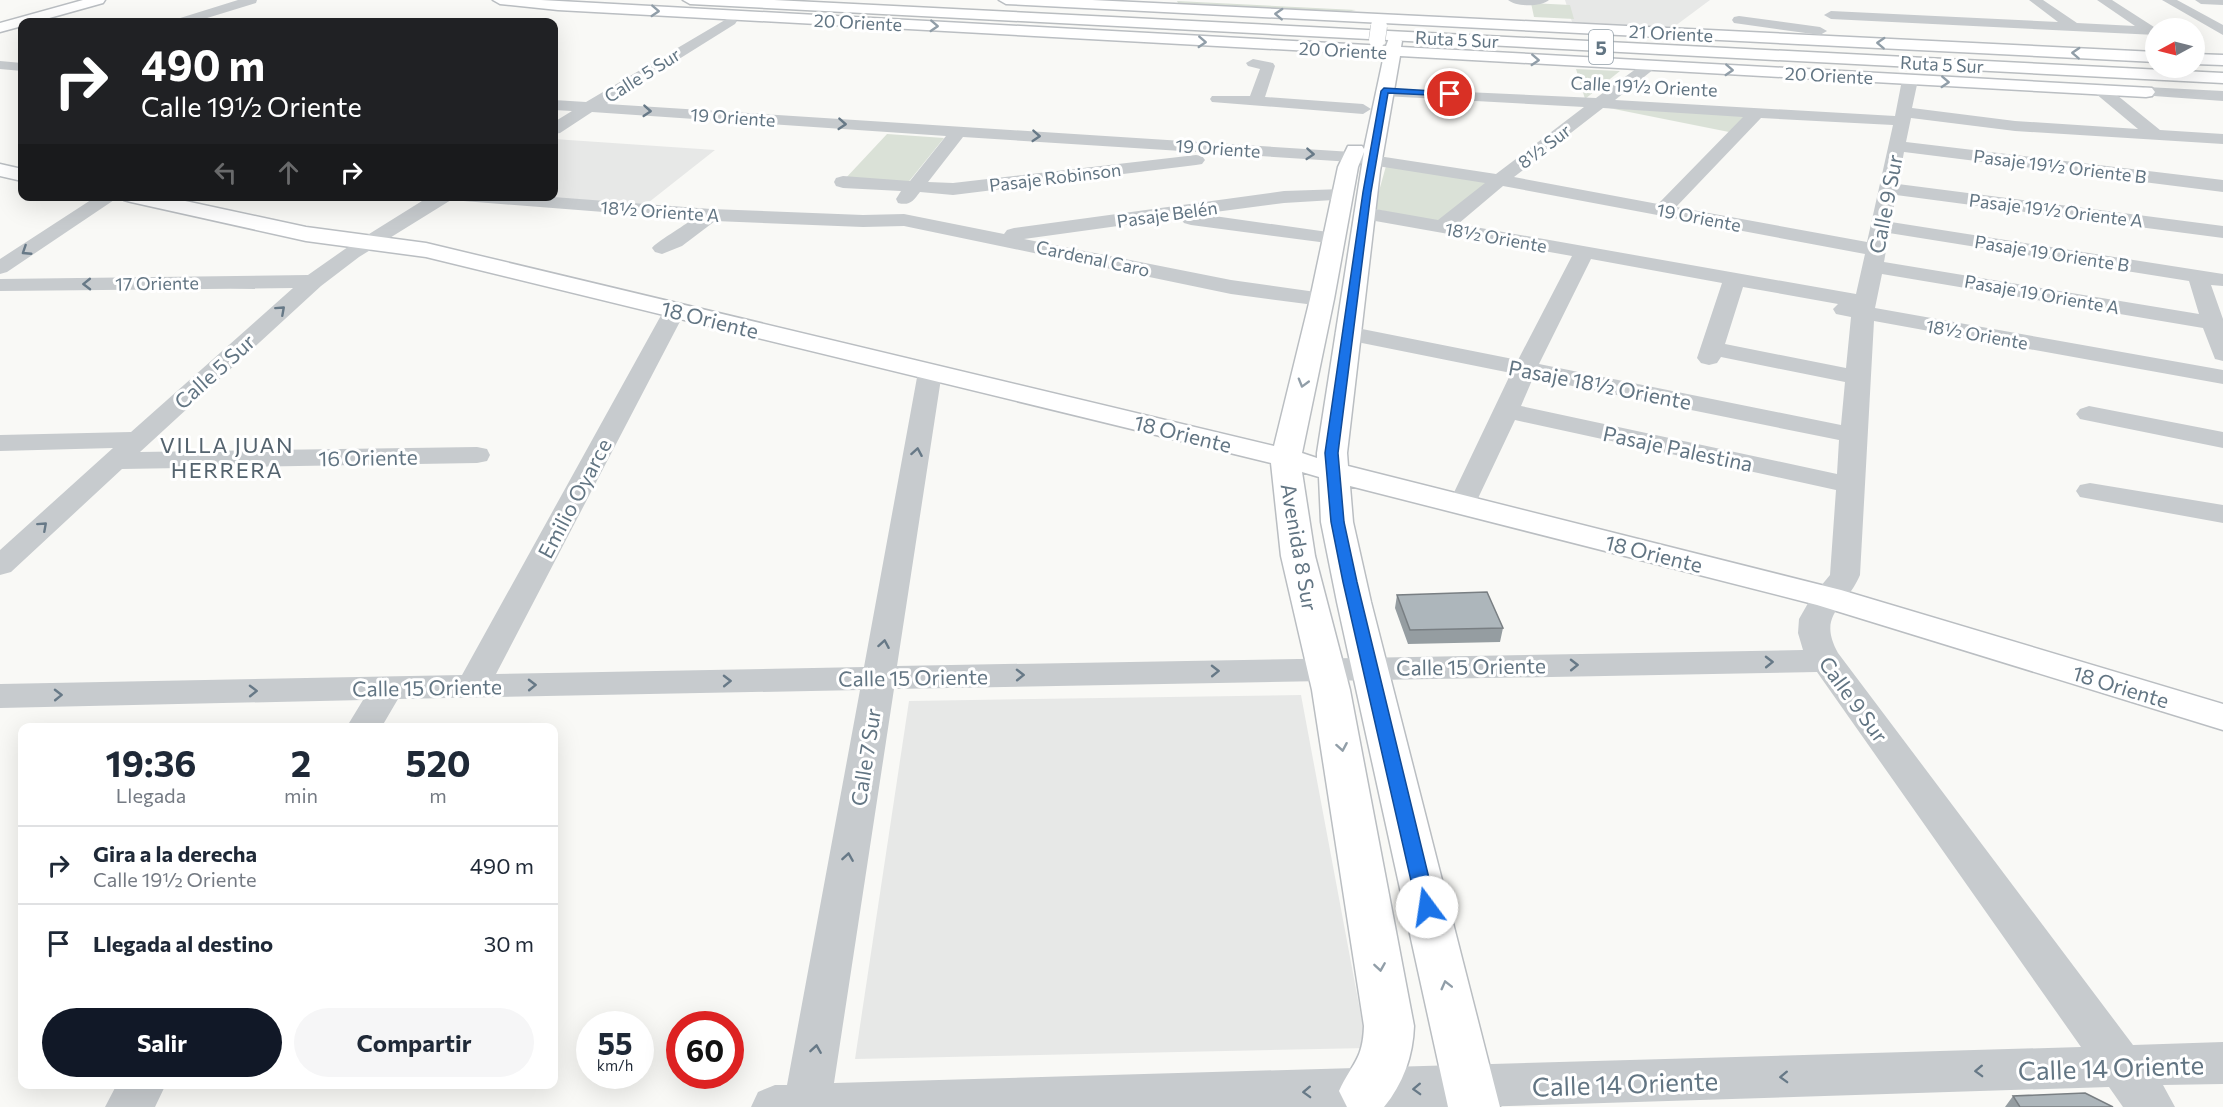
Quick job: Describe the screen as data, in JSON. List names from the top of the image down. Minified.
{"streets":{"main road":["20 Oriente","21 Oriente","Ruta 5 Sur","5","18 Oriente","Avenida 8 Sur"],"street":["Calle 5 Sur","Calle 19½ Oriente","19 Oriente","8½ Sur","Pasaje 19½ Oriente B","Pasaje Robinson","Calle 9 Sur","Pasaje 19½ Oriente A","18½ Oriente A","Pasaje Belén","18½ Oriente","Pasaje 19 Oriente B","Cardenal Caro","17 Oriente","Pasaje 19 Oriente A","Pasaje 18½ Oriente","Pasaje Palestina","16 Oriente","Emilio Oyarce","Calle 15 Oriente","Calle 7 Sur","Calle 14 Oriente"]},"crossings":[["20 Oriente","21 Oriente"],["20 Oriente","Calle 19½ Oriente"],["20 Oriente","8½ Sur"],["20 Oriente","Calle 9 Sur"],["20 Oriente","Avenida 8 Sur"],["21 Oriente","Ruta 5 Sur"],["21 Oriente","Calle 19½ Oriente"],["21 Oriente","Avenida 8 Sur"],["Calle 5 Sur","19 Oriente"],["Calle 5 Sur","17 Oriente"],["Calle 5 Sur","18 Oriente"],["Calle 5 Sur","16 Oriente"],["Calle 19½ Oriente","8½ Sur"],["Calle 19½ Oriente","Calle 9 Sur"],["Calle 19½ Oriente","Avenida 8 Sur"],["19 Oriente","8½ Sur"],["19 Oriente","Pasaje Robinson"],["19 Oriente","Calle 9 Sur"],["19 Oriente","Pasaje 19 Oriente A"],["19 Oriente","Avenida 8 Sur"],["8½ Sur","18½ Oriente"],["Pasaje 19½ Oriente B","Calle 9 Sur"],["Calle 9 Sur","Pasaje 19½ Oriente A"],["Calle 9 Sur","18½ Oriente"],["Calle 9 Sur","Pasaje 19 Oriente B"],["Calle 9 Sur","Pasaje 19 Oriente A"],["Calle 9 Sur","18 Oriente"],["Calle 9 Sur","Pasaje 18½ Oriente"],["Calle 9 Sur","Pasaje Palestina"],["Calle 9 Sur","Calle 15 Oriente"],["Calle 9 Sur","Calle 14 Oriente"],["18½ Oriente A","Cardenal Caro"],["Pasaje Belén","Cardenal Caro"],["Pasaje Belén","Avenida 8 Sur"],["18½ Oriente","Avenida 8 Sur"],["Cardenal Caro","Avenida 8 Sur"],["18 Oriente","Emilio Oyarce"],["18 Oriente","Avenida 8 Sur"],["18 Oriente","Calle 7 Sur"],["Pasaje 18½ Oriente","Avenida 8 Sur"],["Emilio Oyarce","Calle 15 Oriente"],["Avenida 8 Sur","Calle 15 Oriente"],["Avenida 8 Sur","Calle 14 Oriente"],["Calle 15 Oriente","Calle 7 Sur"],["Calle 7 Sur","Calle 14 Oriente"]],"one_way":["20 Oriente","21 Oriente","Calle 15 Oriente","Calle 7 Sur","Calle 14 Oriente"],"districts":["VILLA JUAN HERRERA"],"north":"left","page":{"turn":["490 m","Calle 19½ Oriente"],"eta":["19:36","Llegada","2","min","520","m"],"list":[{"name":"Gira a la derecha","note":"Calle 19½ Oriente","value":"490 m"},{"name":"Llegada al destino","value":"30 m"}],"buttons":["Salir","Compartir"],"speed":"55 km/h","limit":"60"}}
